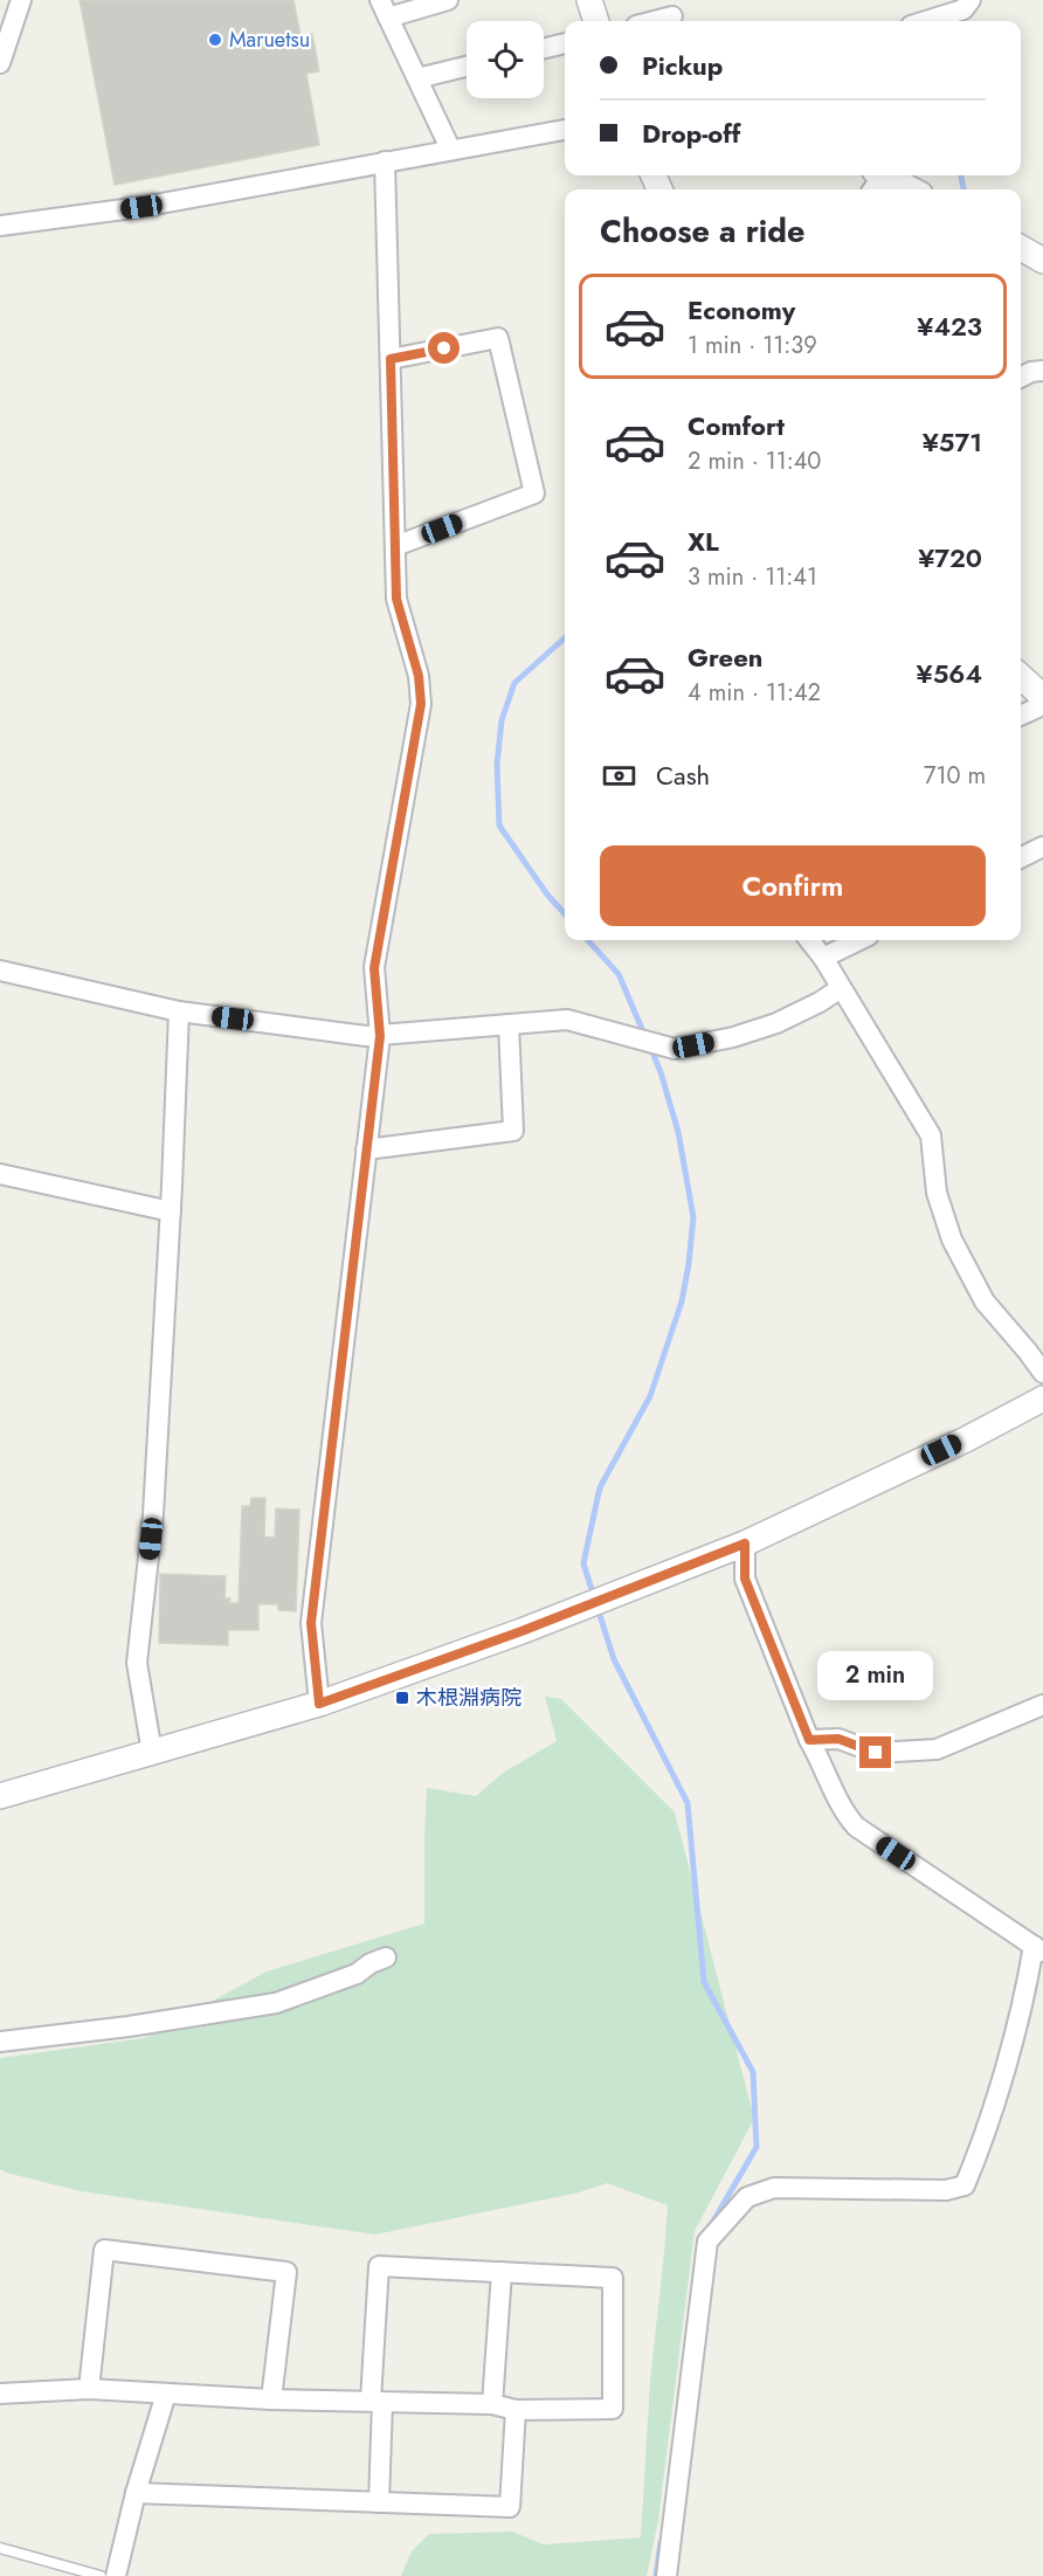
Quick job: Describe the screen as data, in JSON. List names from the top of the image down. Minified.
{"places":{"other":["Maruetsu"],"transit":["木根淵病院"]},"page":{"banner":["Pickup","Drop-off"],"heading":"Choose a ride","list":[{"name":"Economy","note":"1 min · 11:39","value":"¥423"},{"name":"Comfort","note":"2 min · 11:40","value":"¥571"},{"name":"XL","note":"3 min · 11:41","value":"¥720"},{"name":"Green","note":"4 min · 11:42","value":"¥564"}],"pay":["Cash","710 m"],"buttons":"Confirm","bubble":"2 min"}}
